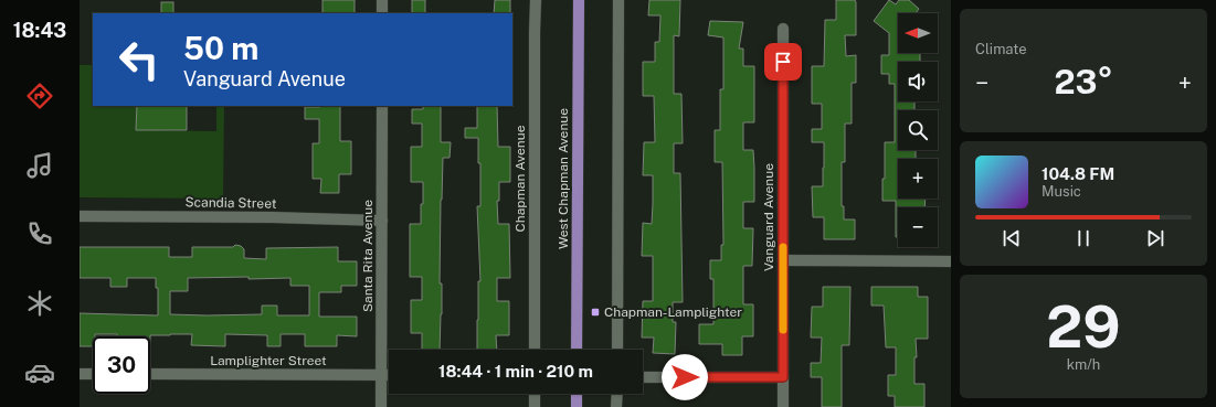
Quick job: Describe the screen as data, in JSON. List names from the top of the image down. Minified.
{"streets":{"main road":["West Chapman Avenue"],"street":["Chapman Avenue","Scandia Street","Vanguard Avenue","Santa Rita Avenue","Lamplighter Street"]},"crossings":[["Scandia Street","Santa Rita Avenue"],["Santa Rita Avenue","Lamplighter Street"]],"places":{"transit":["Chapman-Lamplighter"]},"north":"left","page":{"tabs":"18:43","tile":["Climate",["29","km/h"]],"map_buttons":["+","−"],"turn":["50 m","Vanguard Avenue"],"heat":["−","23°","+"],"song":["104.8 FM","Music"],"limit":"30","trip":"18:44 · 1 min · 210 m"}}
